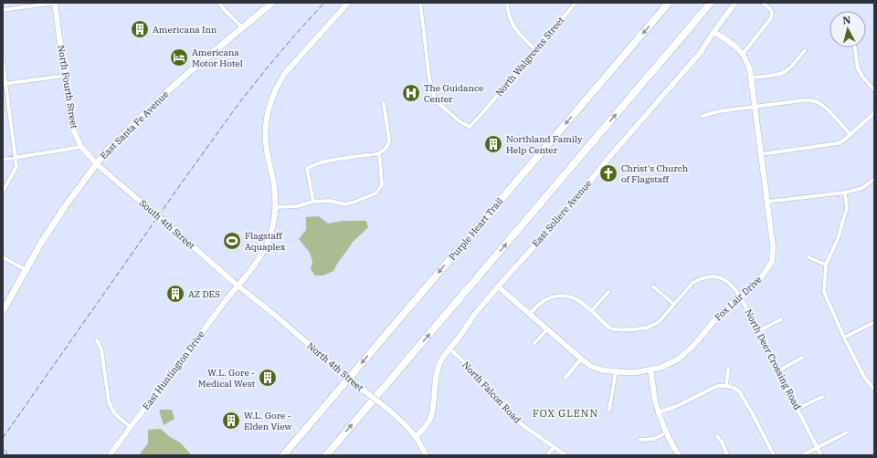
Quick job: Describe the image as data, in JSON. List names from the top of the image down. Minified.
{"streets":{"highway":["Purple Heart Trail"],"main road":["East Santa Fe Avenue"],"street":["North Walgreens Street","North Fourth Street","East Soliere Avenue","South 4th Street","Fox Lair Drive","North Deer Crossing Road","North 4th Street","East Huntington Drive","North Falcon Road"]},"crossings":[["North Fourth Street","East Santa Fe Avenue"],["North Fourth Street","South 4th Street"],["East Santa Fe Avenue","South 4th Street"],["East Soliere Avenue","Fox Lair Drive"],["East Soliere Avenue","North 4th Street"],["East Soliere Avenue","North Falcon Road"],["South 4th Street","North 4th Street"],["South 4th Street","East Huntington Drive"],["Fox Lair Drive","North Deer Crossing Road"],["North 4th Street","East Huntington Drive"]],"districts":["FOX GLENN"],"places":{"building":["Americana Inn","Northland Family Help Center","AZ DES","W.L. Gore - Medical West","W.L. Gore - Elden View"],"hotel":["Americana Motor Hotel"],"hospital":["The Guidance Center"],"church":["Christ's Church of Flagstaff"],"sports":["Flagstaff Aquaplex"]},"north":"top"}
